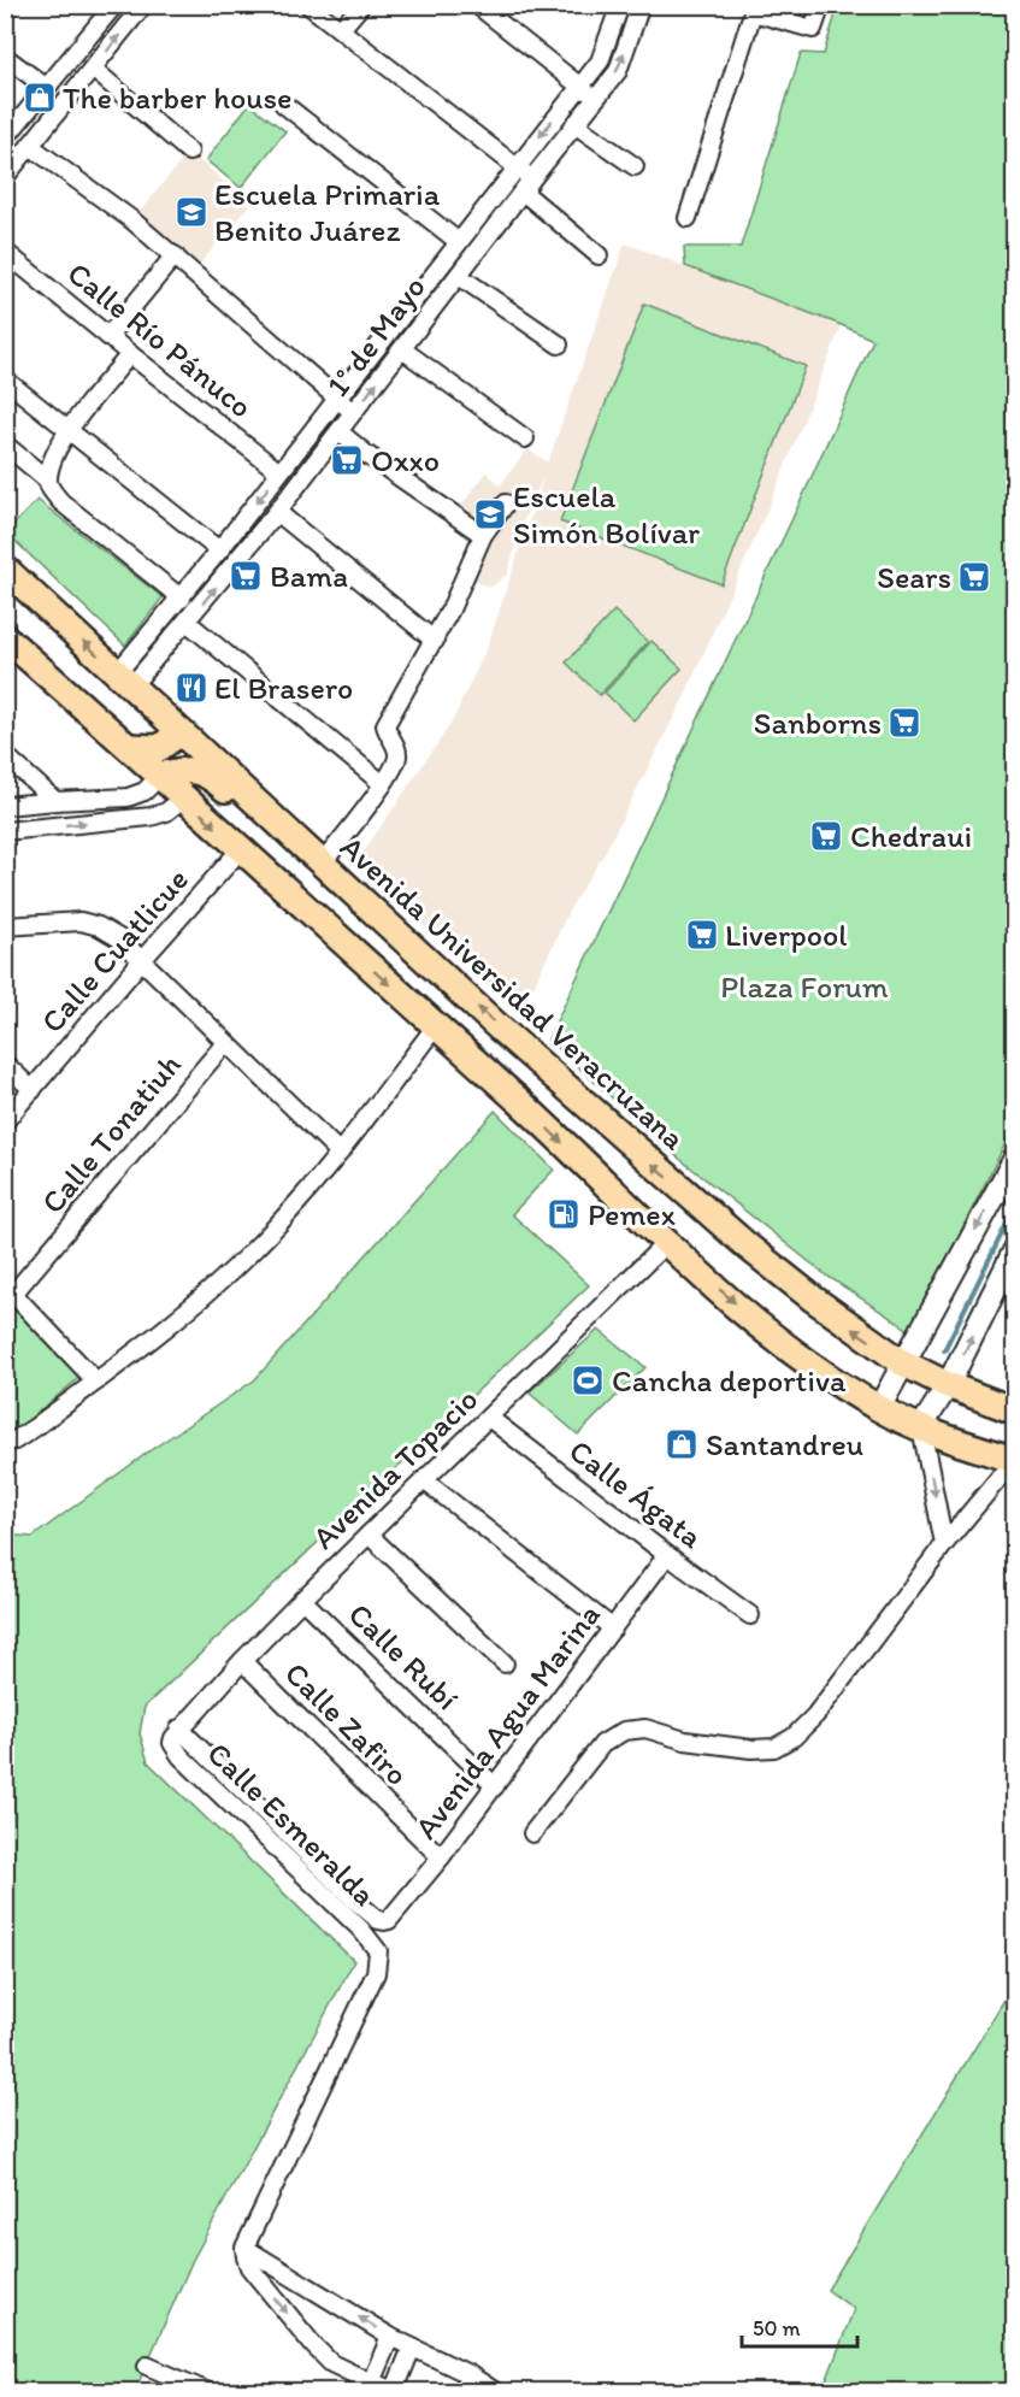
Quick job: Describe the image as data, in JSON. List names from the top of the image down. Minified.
{"streets":{"main road":["Avenida Universidad Veracruzana"],"street":["1° de Mayo","Calle Río Pánuco","Calle Cuatlicue","Calle Tonatiuh","Avenida Topacio","Calle Ágata","Calle Rubí","Avenida Agua Marina","Calle Zafiro","Calle Esmeralda"]},"crossings":[["1° de Mayo","Calle Río Pánuco"],["1° de Mayo","Avenida Universidad Veracruzana"],["Avenida Topacio","Calle Ágata"],["Avenida Topacio","Calle Rubí"],["Avenida Topacio","Avenida Agua Marina"],["Avenida Topacio","Calle Zafiro"],["Avenida Topacio","Calle Esmeralda"],["Calle Ágata","Avenida Agua Marina"],["Calle Rubí","Avenida Agua Marina"],["Avenida Agua Marina","Calle Zafiro"],["Avenida Agua Marina","Calle Esmeralda"]],"parks":["Plaza Forum"],"places":{"shop":["The barber house","Santandreu"],"school or university":["Escuela Primaria Benito Juárez","Escuela Simón Bolívar"],"supermarket":["Oxxo","Bama","Sears","Sanborns","Chedraui","Liverpool"],"restaurant":["El Brasero"],"fuel station":["Pemex"],"sports":["Cancha deportiva"]},"scale_bar":"50 m"}
